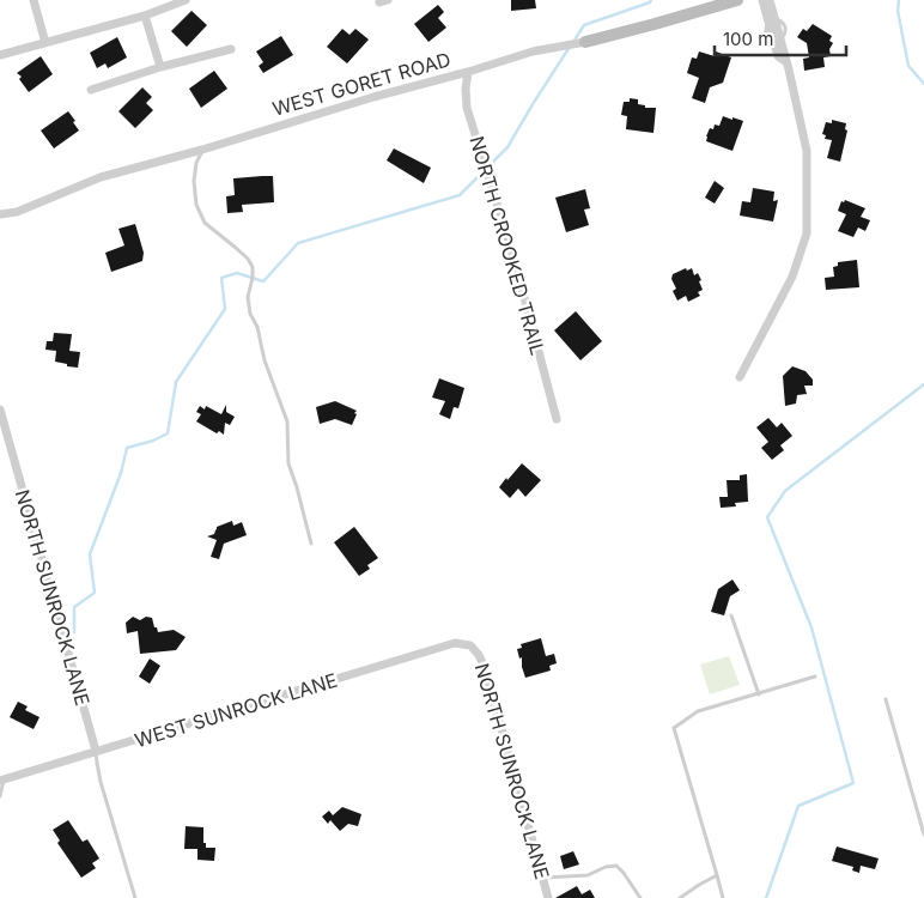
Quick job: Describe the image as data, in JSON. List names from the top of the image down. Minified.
{"streets":{"street":["WEST GORET ROAD","NORTH CROOKED TRAIL","NORTH SUNROCK LANE","WEST SUNROCK LANE"]},"crossings":[["WEST GORET ROAD","NORTH CROOKED TRAIL"],["NORTH SUNROCK LANE","WEST SUNROCK LANE"]],"scale_bar":"100 m"}
